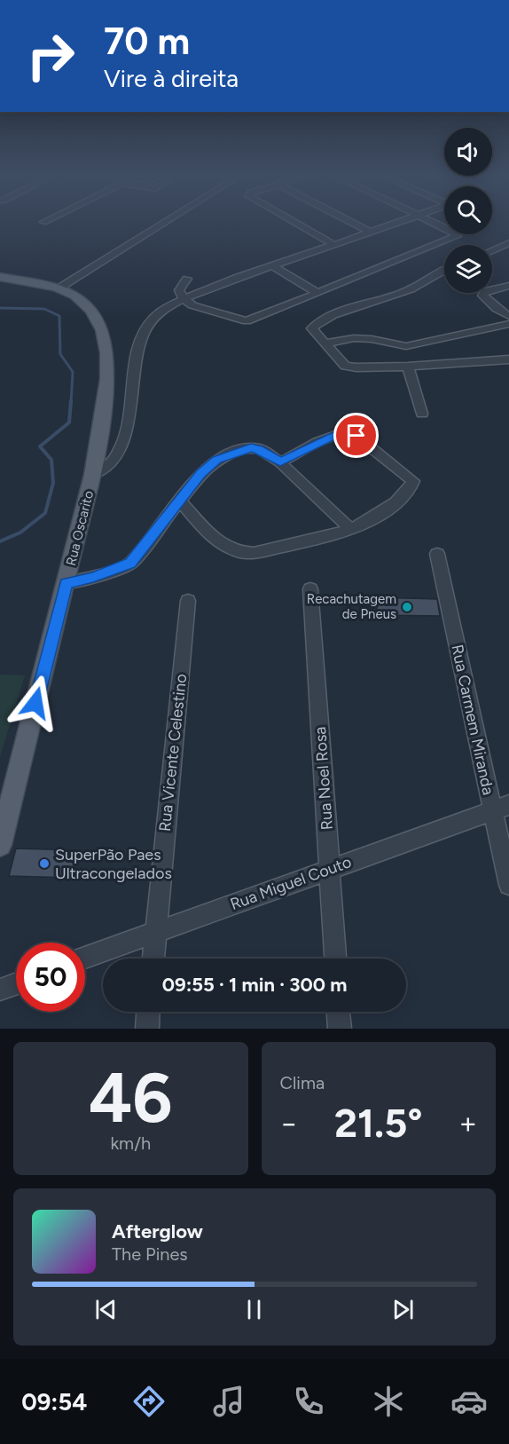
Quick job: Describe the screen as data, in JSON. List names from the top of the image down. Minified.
{"streets":{"main road":["Rua Oscarito"],"street":["Rua Carmem Miranda","Rua Vicente Celestino","Rua Noel Rosa","Rua Miguel Couto"]},"crossings":[["Rua Carmem Miranda","Rua Miguel Couto"],["Rua Vicente Celestino","Rua Miguel Couto"],["Rua Noel Rosa","Rua Miguel Couto"]],"places":["Recachutagem de Pneus","SuperPão Paes Ultracongelados"],"page":{"turn":["70 m","Vire à direita"],"limit":"50","trip":"09:55 · 1 min · 300 m","tile":[["46","km/h"],"Clima"],"heat":["−","21.5°","+"],"song":["Afterglow","The Pines"],"tabs":"09:54"}}
